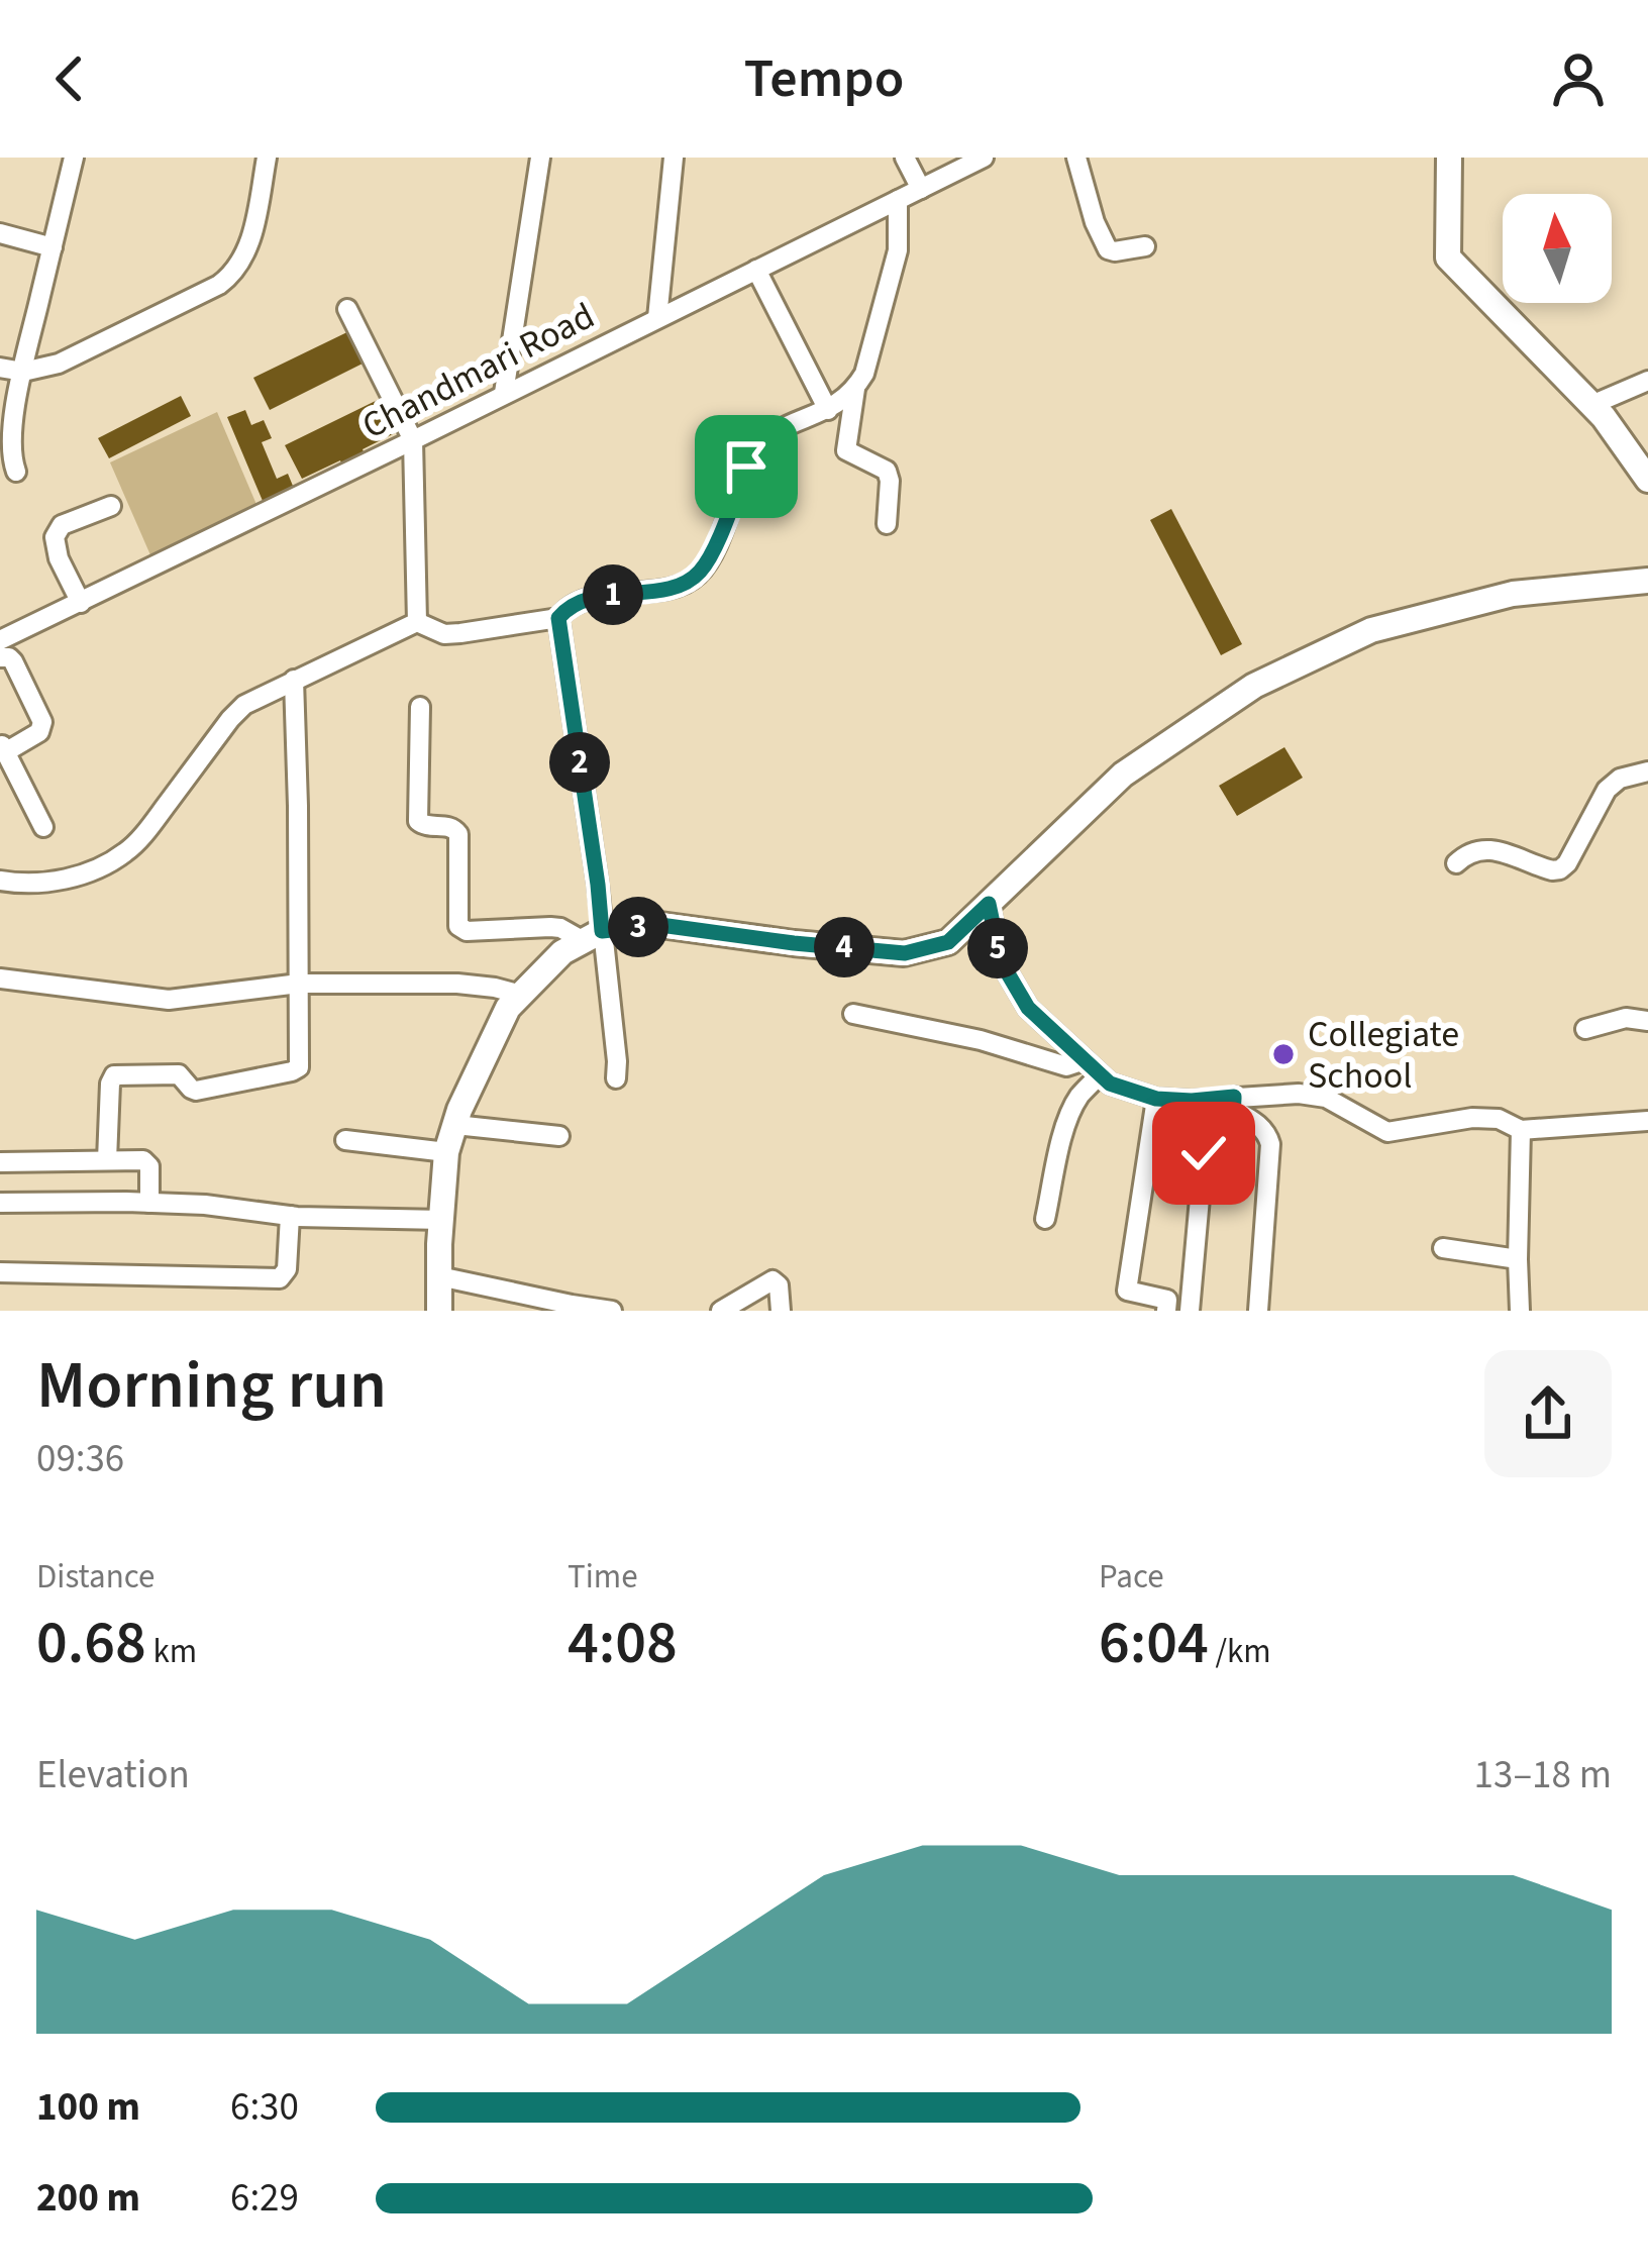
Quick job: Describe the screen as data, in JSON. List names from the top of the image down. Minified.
{"streets":{"street":["Chandmari Road"]},"places":["Collegiate School"],"north":"top","page":{"header":"Tempo","pins":["1","2","3","4","5"],"heading":["Morning run","09:36"],"stats":[["Distance","0.68 km"],["Time","4:08"],["Pace","6:04 /km"]],"chart":["Elevation","13–18 m"],"list":[{"name":"100 m","note":"6:30"},{"name":"200 m","note":"6:29"}]}}
